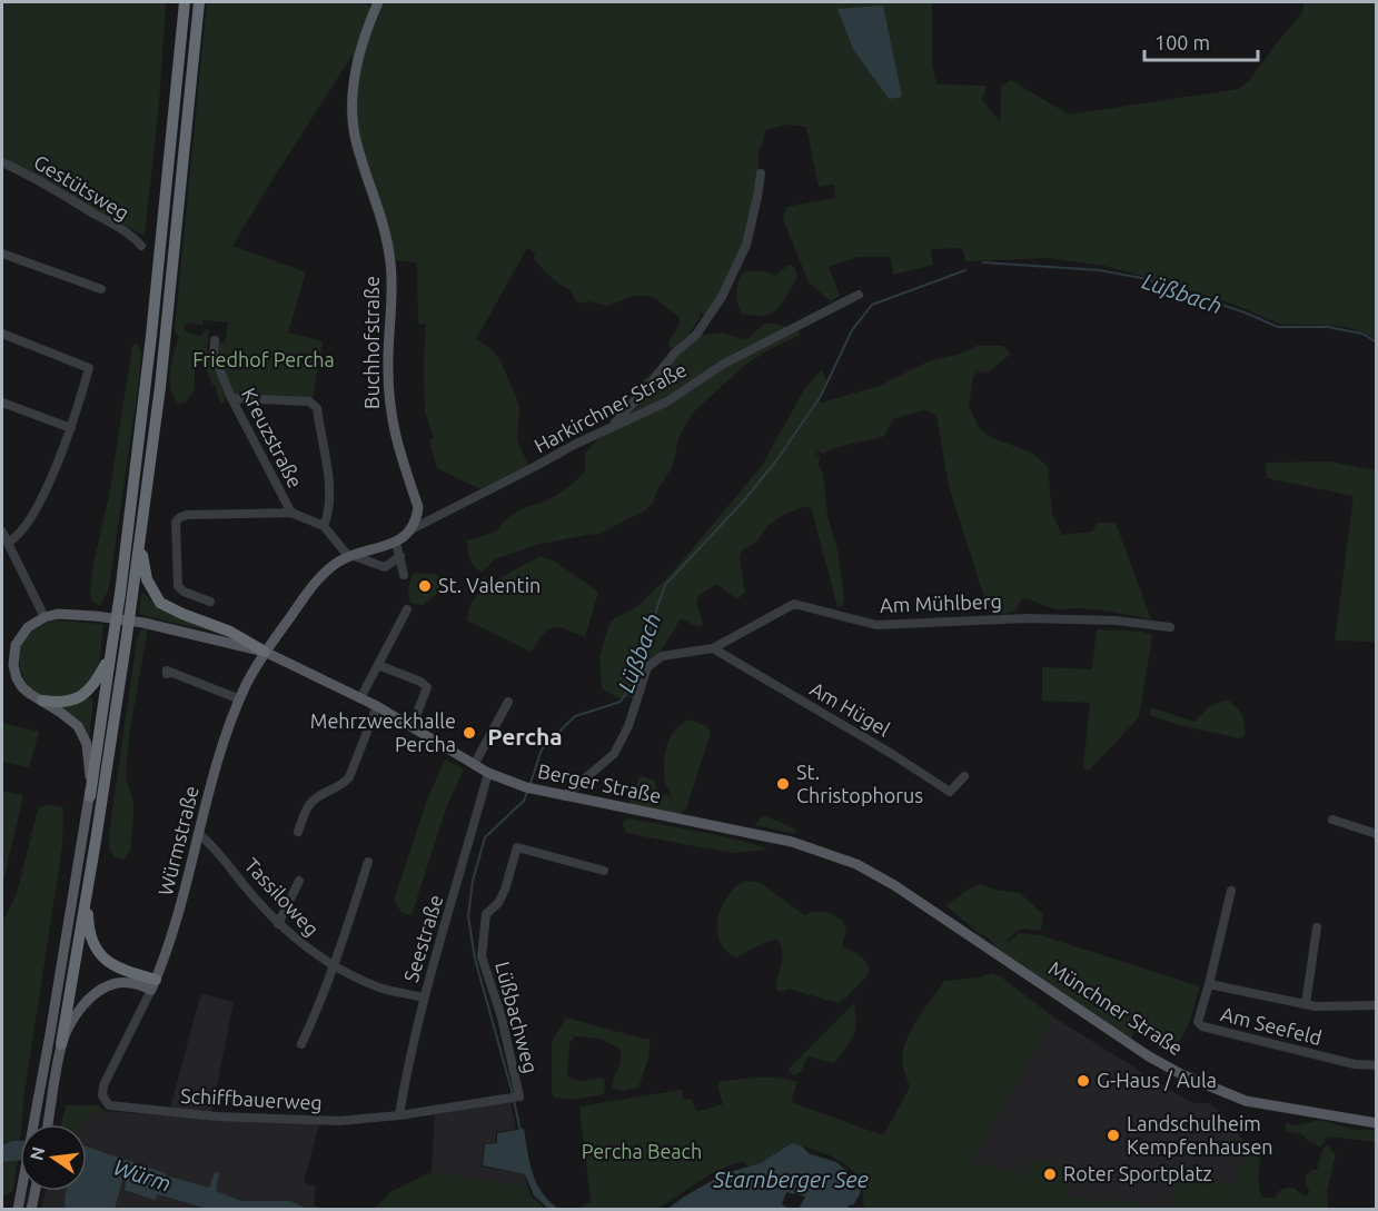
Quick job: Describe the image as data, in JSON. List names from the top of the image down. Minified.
{"streets":{"main road":["Buchhofstraße","Berger Straße","Würmstraße","Münchner Straße"],"street":["Gestütsweg","Harkirchner Straße","Kreuzstraße","Am Mühlberg","Am Hügel","Tassiloweg","Seestraße","Lüßbachweg","Am Seefeld","Schiffbauerweg"]},"crossings":[["Buchhofstraße","Harkirchner Straße"],["Am Mühlberg","Am Hügel"],["Am Mühlberg","Berger Straße"],["Berger Straße","Würmstraße"],["Berger Straße","Seestraße"],["Berger Straße","Münchner Straße"],["Würmstraße","Tassiloweg"],["Würmstraße","Schiffbauerweg"],["Tassiloweg","Seestraße"],["Seestraße","Schiffbauerweg"],["Lüßbachweg","Schiffbauerweg"]],"districts":["Percha"],"water":["Lüßbach","Würm","Starnberger See"],"parks":["Friedhof Percha","Percha Beach"],"places":["St. Valentin","Mehrzweckhalle Percha","St. Christophorus","G-Haus / Aula","Landschulheim Kempfenhausen","Roter Sportplatz"],"scale_bar":"100 m","north":"left"}
